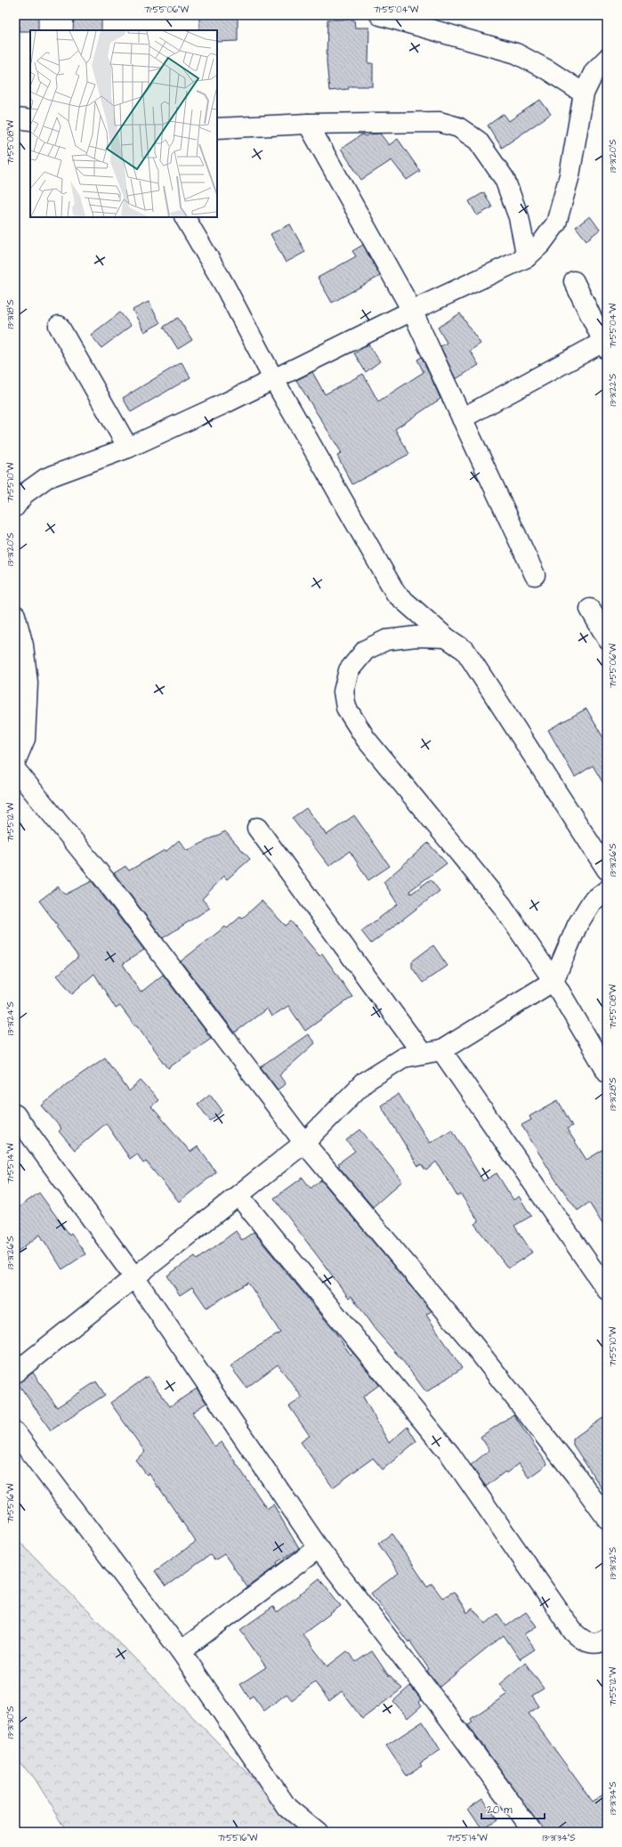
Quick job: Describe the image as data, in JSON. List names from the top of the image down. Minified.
{"scale_bar":"20 m","coordinates":["71°55'06\"W","71°55'04\"W","71°55'08\"W","13°31'20\"S","13°31'18\"S","13°31'22\"S","71°55'10\"W","71°55'12\"W","13°31'26\"S","13°31'24\"S","13°31'28\"S","71°55'14\"W","71°55'16\"W","13°31'32\"S","13°31'30\"S","13°31'34\"S"]}
